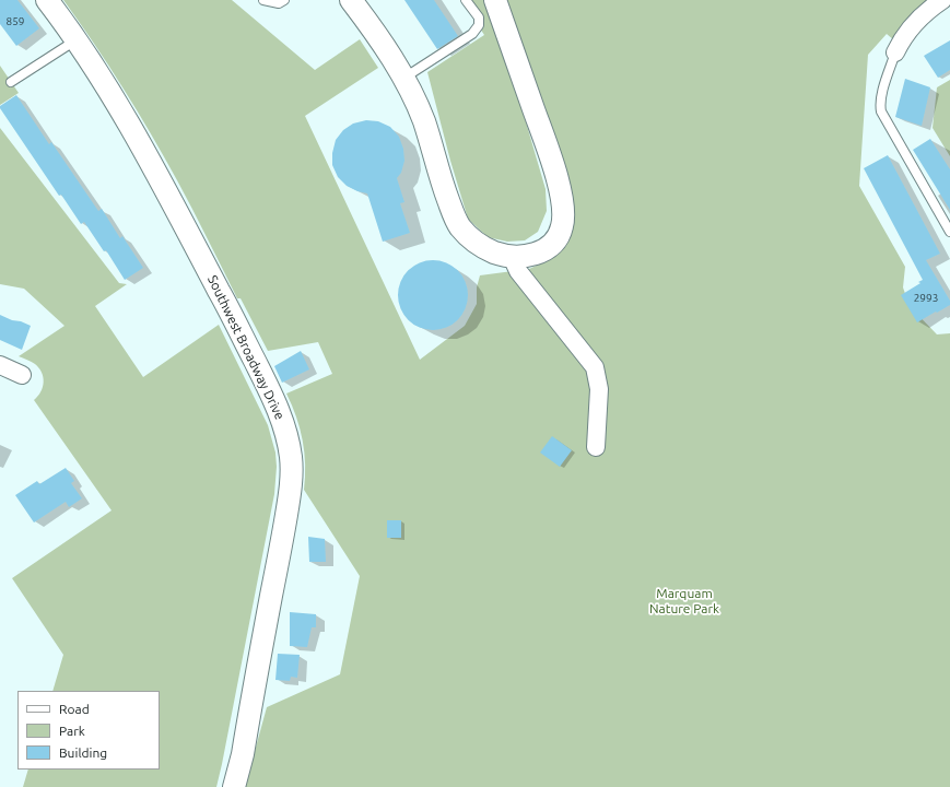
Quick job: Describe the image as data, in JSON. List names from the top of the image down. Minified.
{"streets":{"street":["Southwest Broadway Drive"]},"parks":["Marquam Nature Park"],"house_numbers":["859","2993"],"legend":["Road","Park","Building"]}
